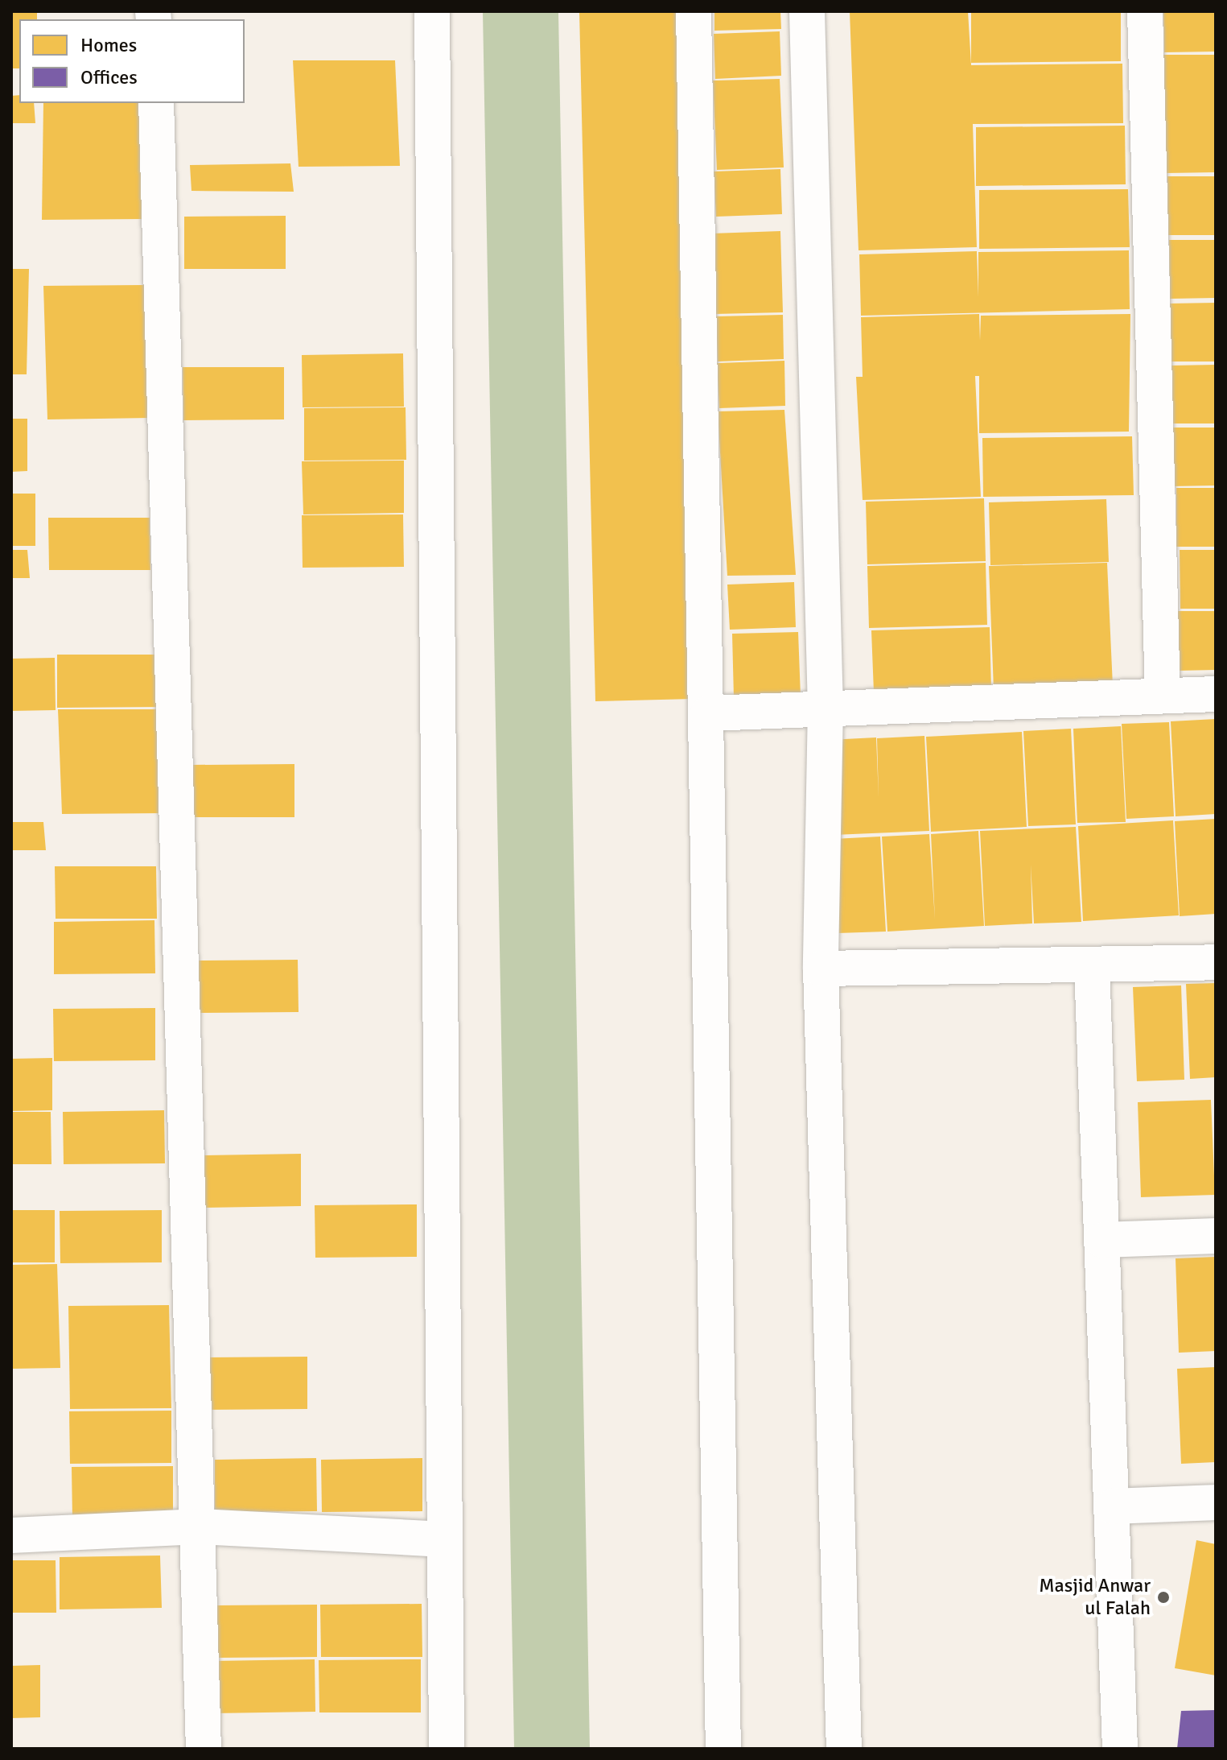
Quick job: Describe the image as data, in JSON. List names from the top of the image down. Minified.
{"places":["Masjid Anwar ul Falah"],"legend":["Homes","Offices"]}
